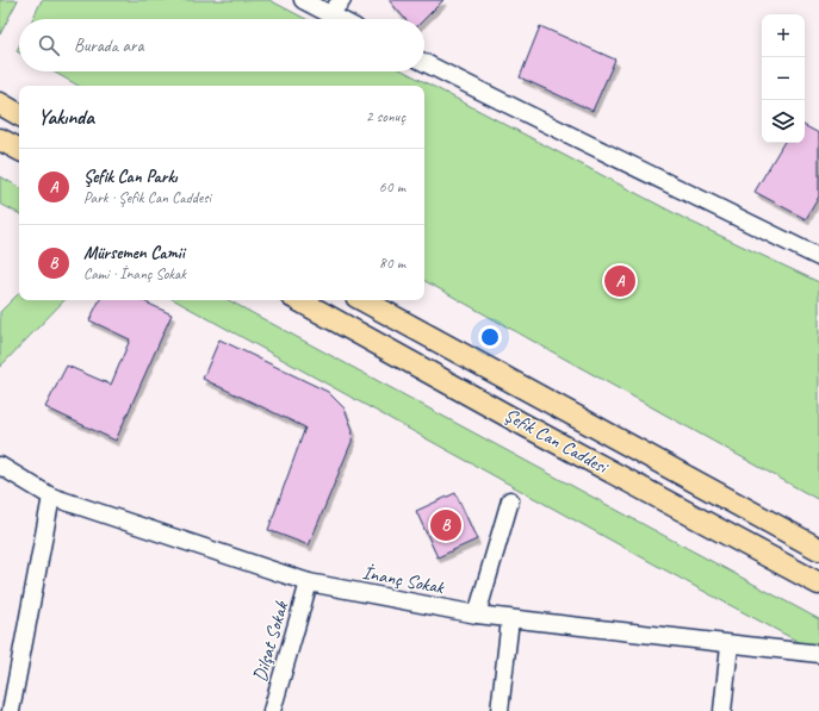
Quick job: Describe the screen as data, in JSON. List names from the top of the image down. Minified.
{"streets":{"main road":["Şefik Can Caddesi"],"street":["İnanç Sokak","Dilşat Sokak"]},"crossings":[["İnanç Sokak","Dilşat Sokak"]],"page":{"map_buttons":["+","−"],"search":"Burada ara","heading":["Yakında","2 sonuç"],"list":[{"mark":"A","name":"Şefik Can Parkı","note":"Park · Şefik Can Caddesi","value":"60 m"},{"mark":"B","name":"Mürsemen Camii","note":"Cami · İnanç Sokak","value":"80 m"}],"pins":["A","B"]}}
